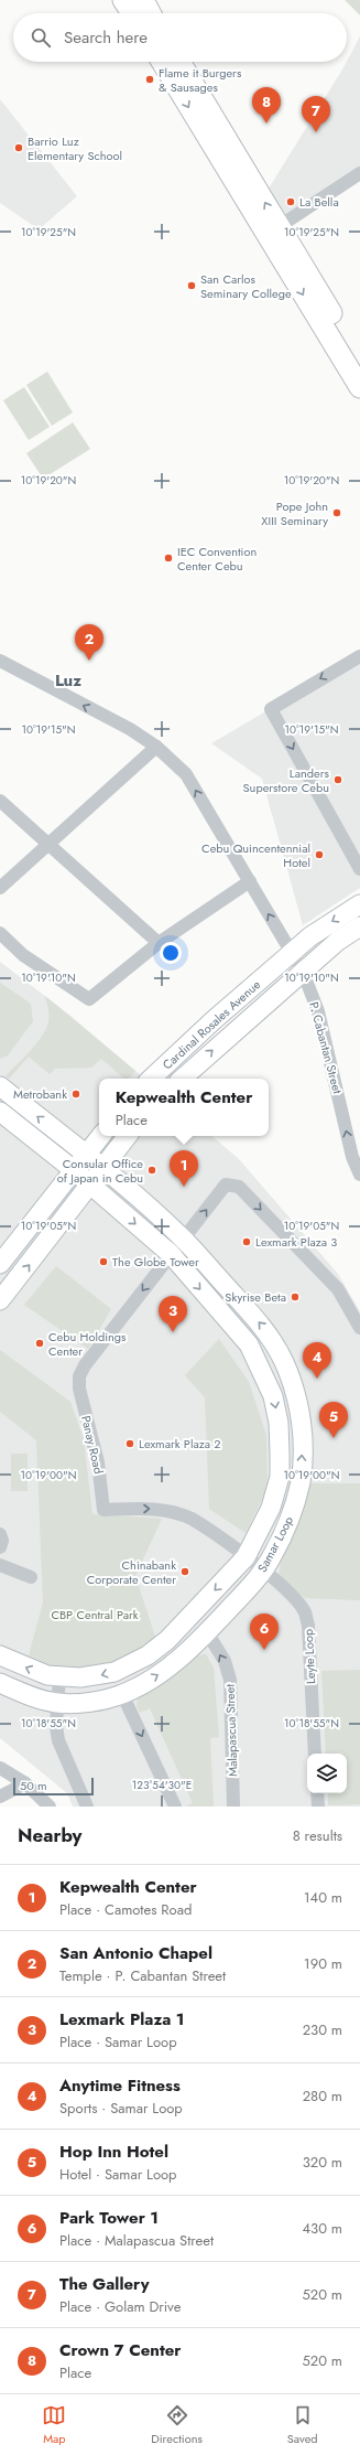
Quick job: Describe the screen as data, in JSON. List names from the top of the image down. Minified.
{"streets":{"street":["Cardinal Rosales Avenue","P. Cabantan Street","Panay Road","Samar Loop","Leyte Loop","Malapascua Street"]},"crossings":[["Cardinal Rosales Avenue","P. Cabantan Street"],["Panay Road","Samar Loop"],["Panay Road","Leyte Loop"],["Samar Loop","Leyte Loop"],["Samar Loop","Malapascua Street"]],"one_way":["P. Cabantan Street"],"districts":["Luz"],"parks":["CBP Central Park"],"places":["Flame it Burgers & Sausages","Barrio Luz Elementary School","La Bella","San Carlos Seminary College","Pope John XIII Seminary","IEC Convention Center Cebu","Landers Superstore Cebu","Cebu Quincentennial Hotel","Metrobank","Consular Office of Japan in Cebu","Lexmark Plaza 3","The Globe Tower","Skyrise Beta","Cebu Holdings Center","Lexmark Plaza 2","Chinabank Corporate Center"],"scale_bar":"50 m","page":{"search":"Search here","pins":["8","7","2","1","3","4","5","6"],"popup":["Kepwealth Center","Place"],"scale":"50 m","heading":["Nearby","8 results"],"list":[{"mark":"1","name":"Kepwealth Center","note":"Place · Camotes Road","value":"140 m"},{"mark":"2","name":"San Antonio Chapel","note":"Temple · P. Cabantan Street","value":"190 m"},{"mark":"3","name":"Lexmark Plaza 1","note":"Place · Samar Loop","value":"230 m"},{"mark":"4","name":"Anytime Fitness","note":"Sports · Samar Loop","value":"280 m"},{"mark":"5","name":"Hop Inn Hotel","note":"Hotel · Samar Loop","value":"320 m"},{"mark":"6","name":"Park Tower 1","note":"Place · Malapascua Street","value":"430 m"},{"mark":"7","name":"The Gallery","note":"Place · Golam Drive","value":"520 m"},{"mark":"8","name":"Crown 7 Center","note":"Place","value":"520 m"}],"nav":["Map","Directions","Saved"]},"coordinates":["10°19'25\"N","10°19'20\"N","10°19'15\"N","10°19'10\"N","10°19'05\"N","10°19'00\"N","10°18'55\"N","123°54'30\"E"]}
